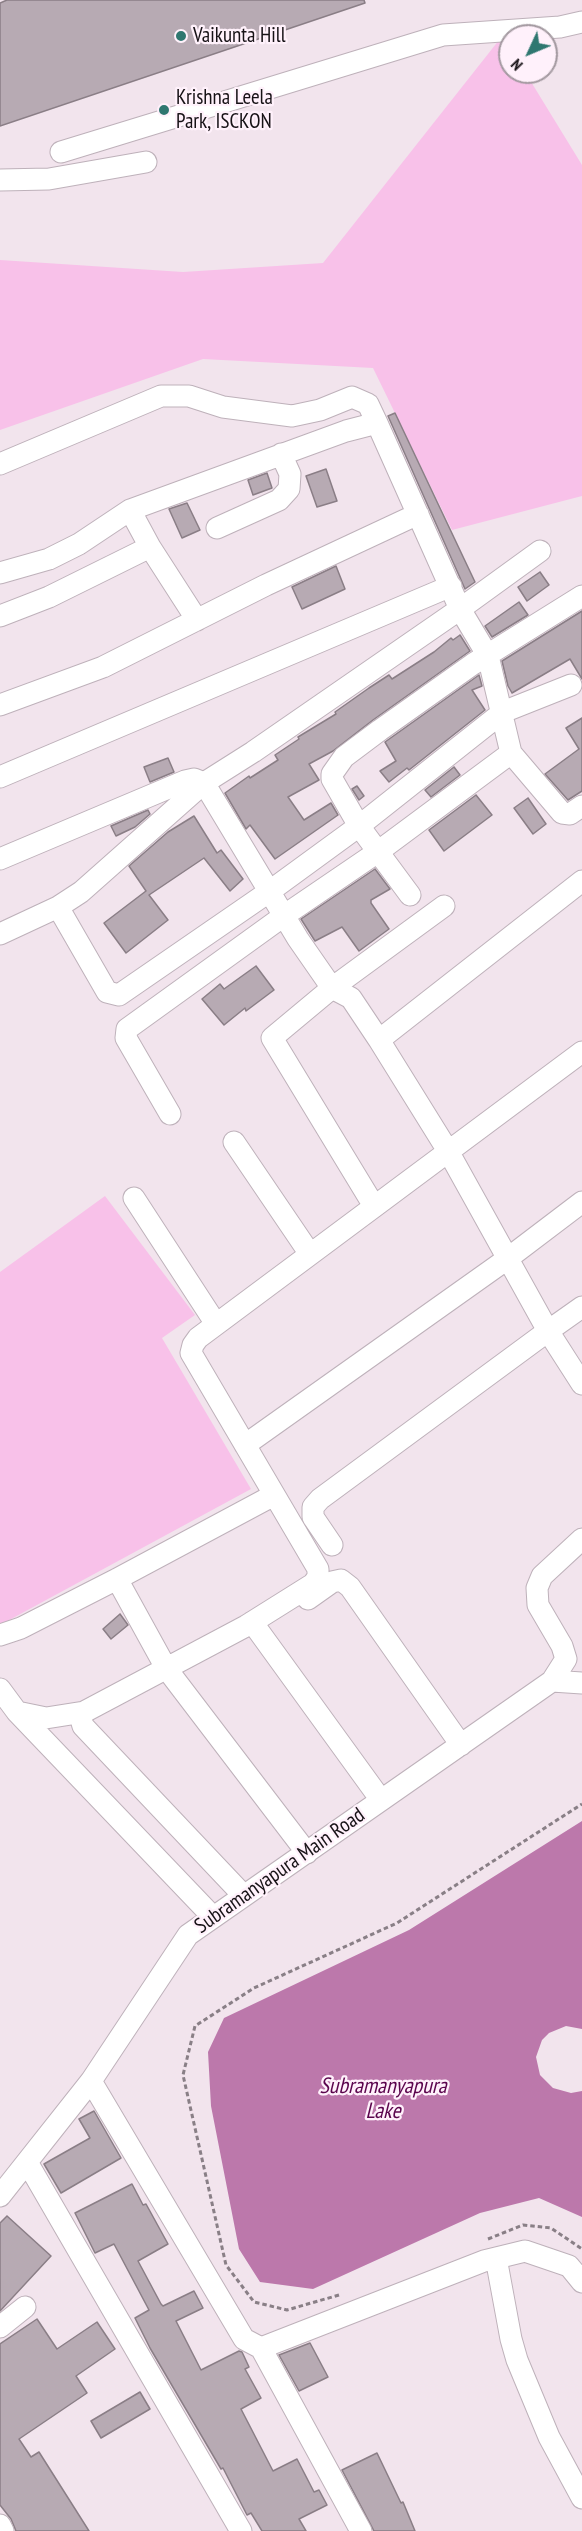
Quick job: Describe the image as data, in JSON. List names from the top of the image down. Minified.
{"streets":{"street":["Subramanyapura Main Road"]},"water":["Subramanyapura Lake"],"places":["Vaikunta Hill","Krishna Leela Park, ISCKON"],"north":"bottom left"}
